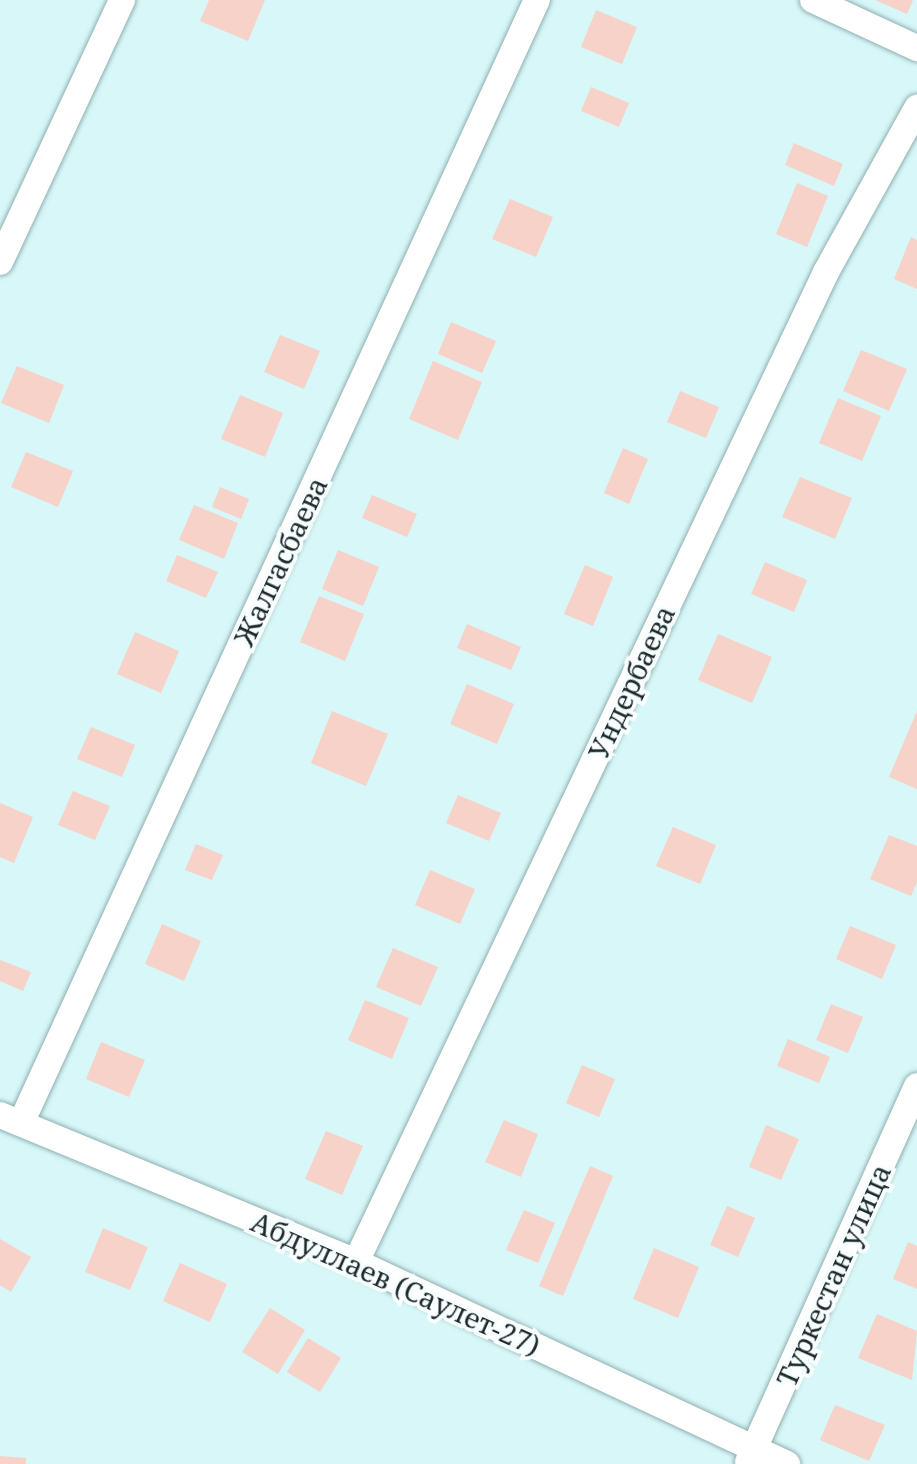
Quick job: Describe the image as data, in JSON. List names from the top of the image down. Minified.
{"streets":{"street":["Жалгасбаева","Ундербаева","Туркестан улица","Абдуллаев (Саулет-27)"]},"crossings":[["Жалгасбаева","Абдуллаев (Саулет-27)"],["Ундербаева","Абдуллаев (Саулет-27)"],["Туркестан улица","Абдуллаев (Саулет-27)"]]}
